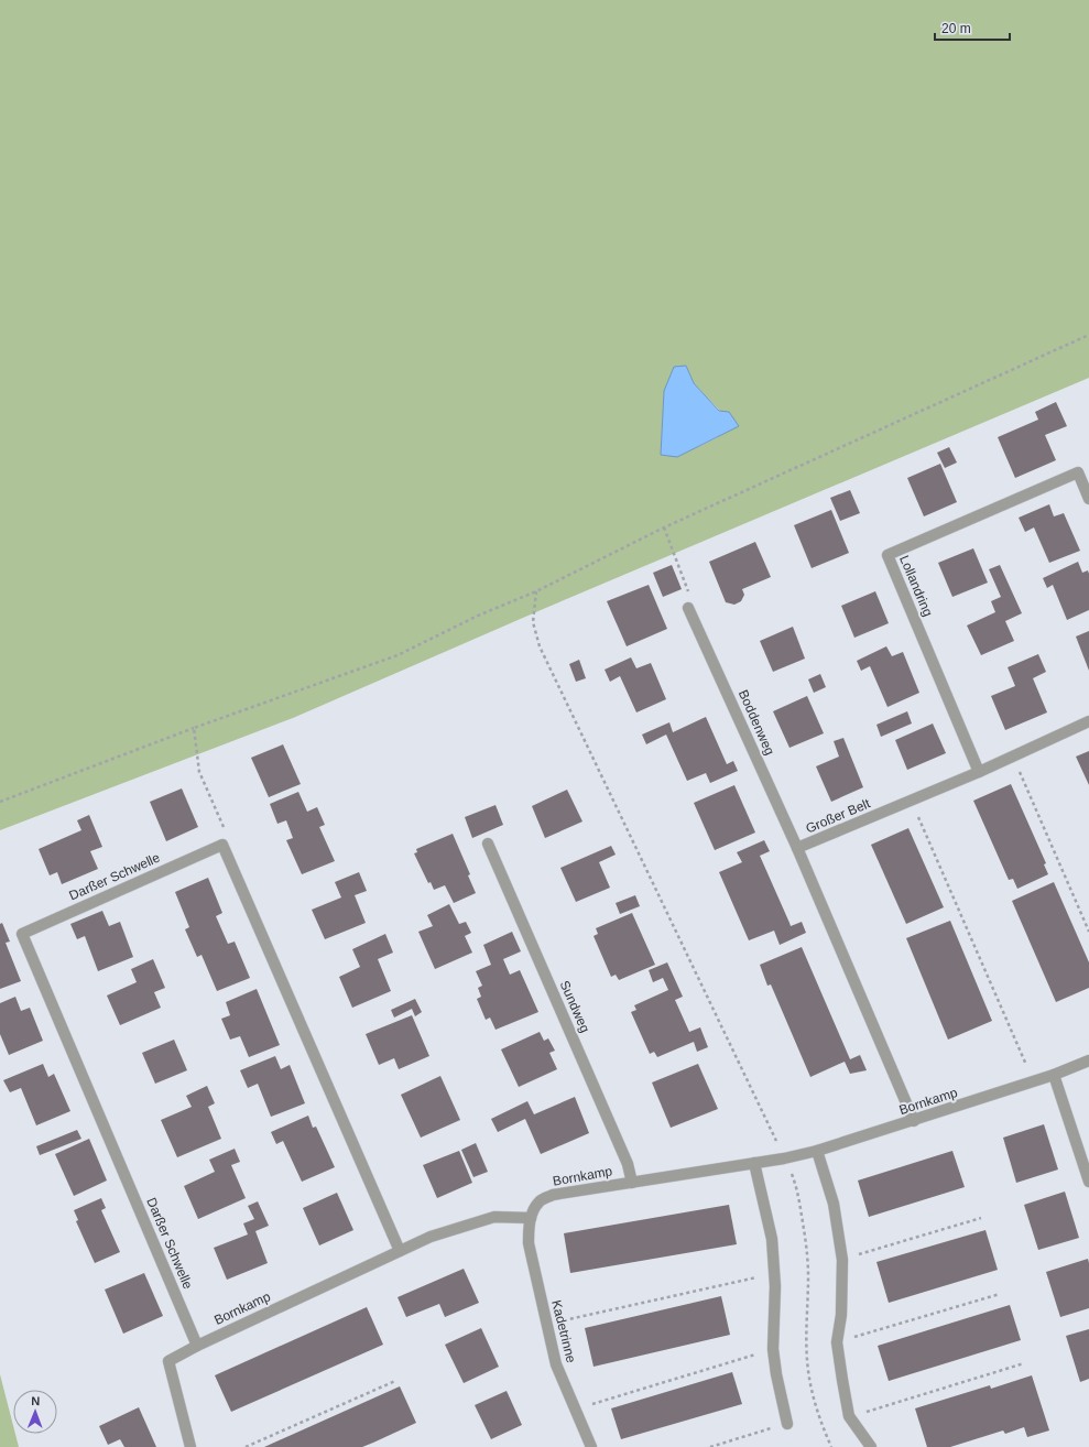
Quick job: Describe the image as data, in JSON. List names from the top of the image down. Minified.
{"streets":{"street":["Lollandring","Boddenweg","Großer Belt","Darßer Schwelle","Sundweg","Bornkamp","Kadetrinne"]},"crossings":[["Lollandring","Großer Belt"],["Boddenweg","Großer Belt"],["Großer Belt","Bornkamp"],["Darßer Schwelle","Bornkamp"],["Sundweg","Bornkamp"],["Bornkamp","Kadetrinne"]],"scale_bar":"20 m","north":"top"}
